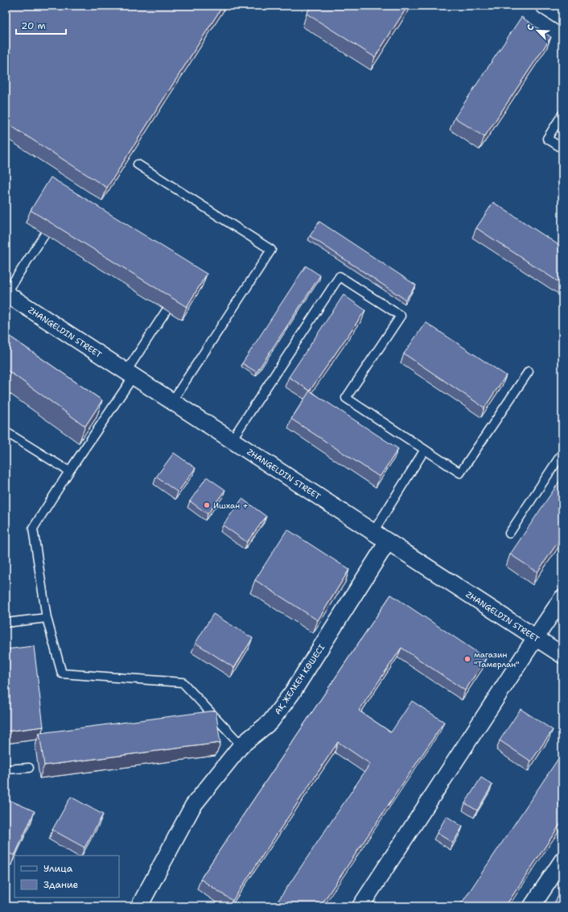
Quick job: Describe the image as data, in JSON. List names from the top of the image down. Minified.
{"streets":{"street":["ZHANGELDIN STREET","АҚ ЖЕЛКЕН КӨШЕСІ"]},"crossings":[["ZHANGELDIN STREET","АҚ ЖЕЛКЕН КӨШЕСІ"]],"places":["Ишхан +","магазин \"Тамерлан\""],"legend":["Улица","Здание"],"scale_bar":"20 m","north":"top left"}
